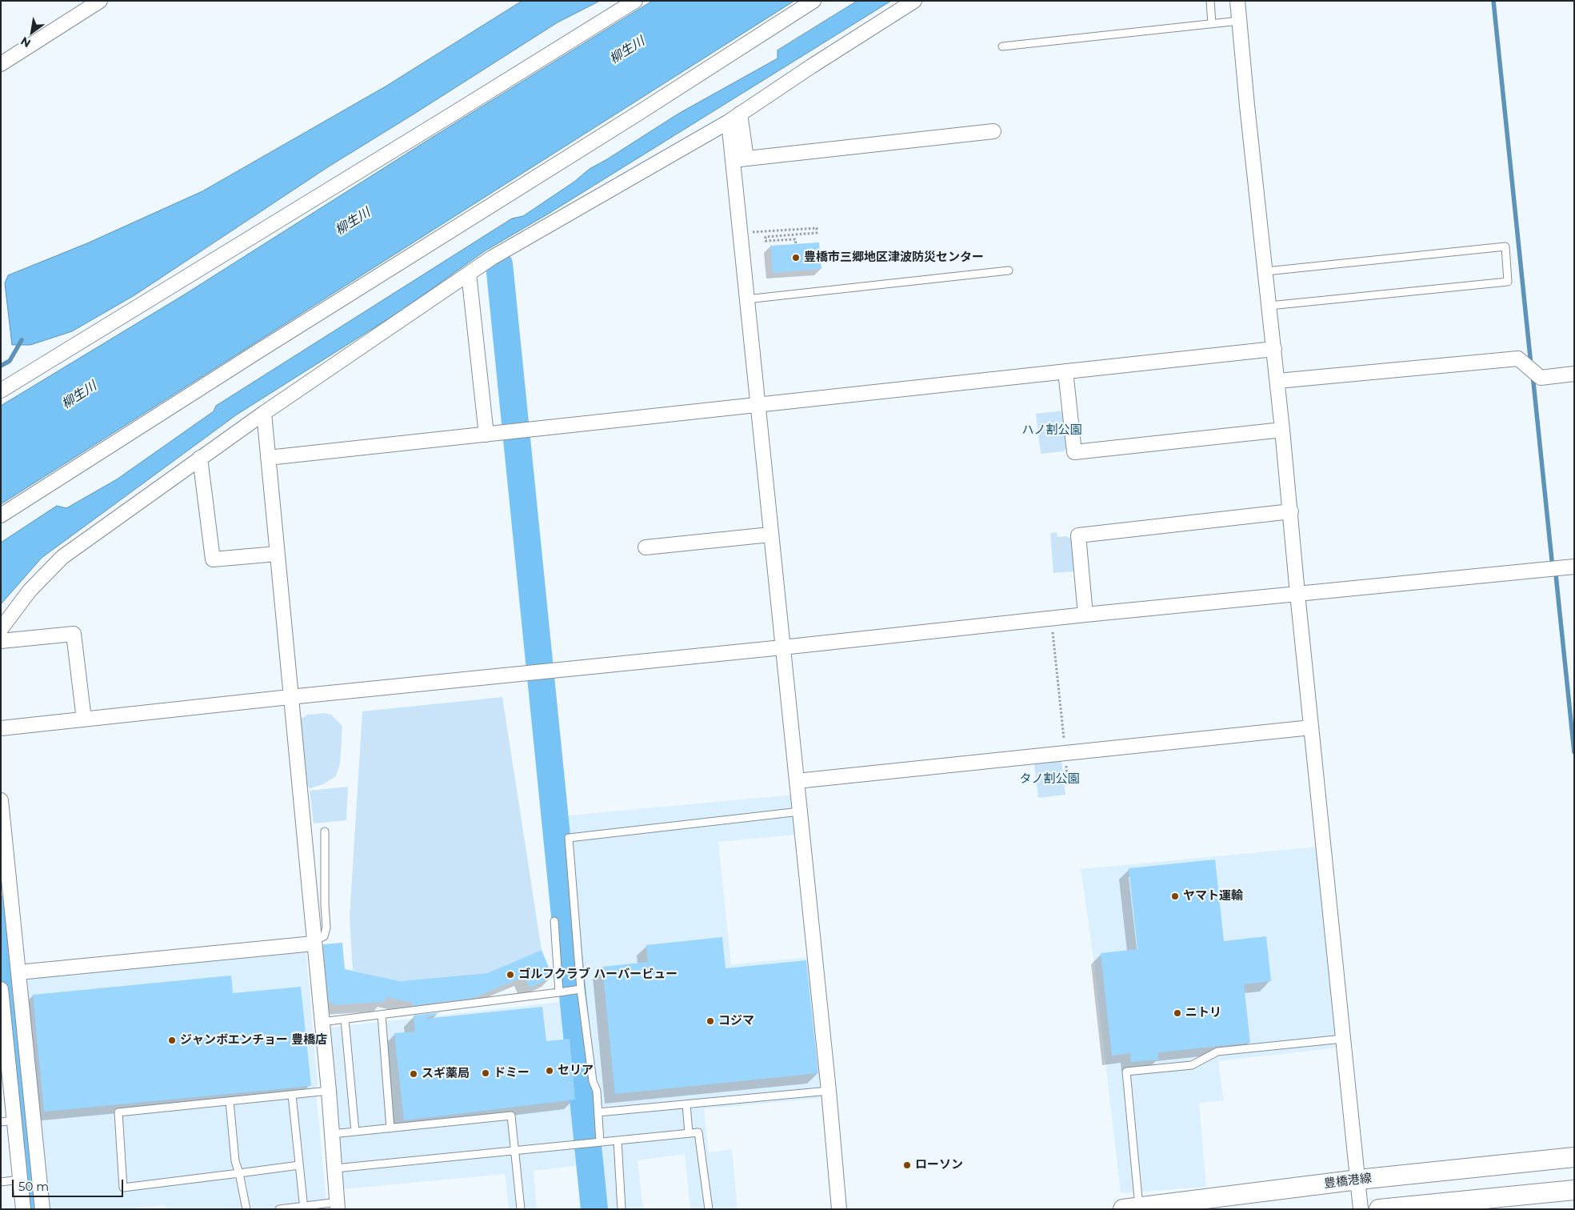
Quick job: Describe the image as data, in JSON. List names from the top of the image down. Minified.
{"streets":{"main road":["豊橋港線"]},"water":["柳生川"],"parks":["ハノ割公園","タノ割公園"],"places":["豊橋市三郷地区津波防災センター","ヤマト運輸","ゴルフクラブ ハーバービュー","ニトリ","コジマ","ジャンボエンチョー 豊橋店","セリア","ドミー","スギ薬局","ローソン"],"scale_bar":"50 m","north":"bottom left"}
